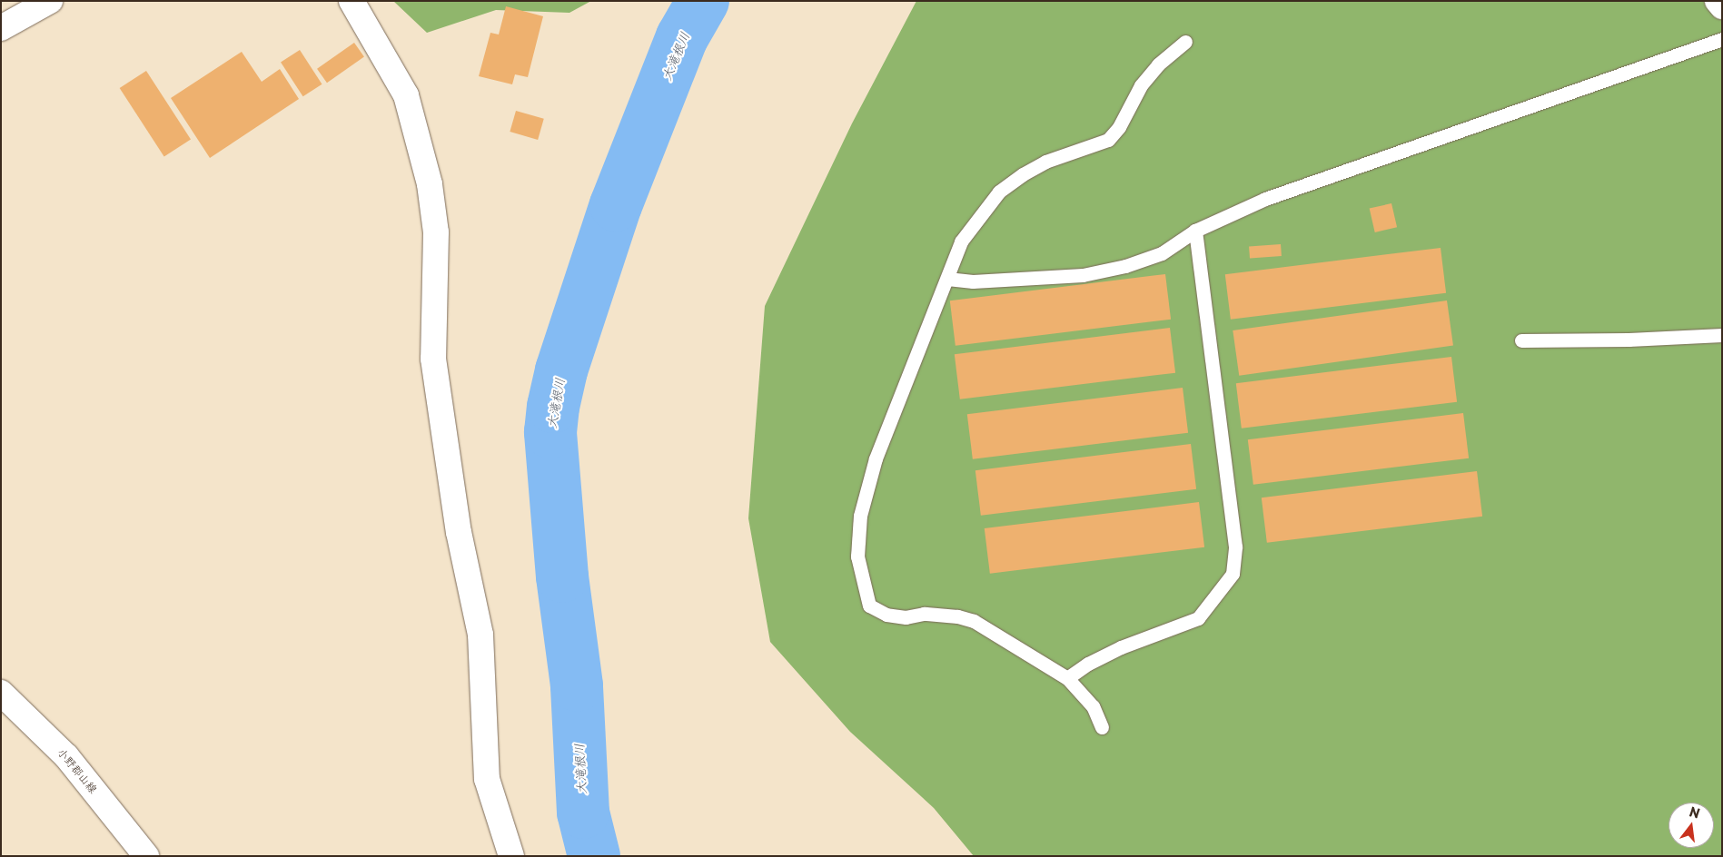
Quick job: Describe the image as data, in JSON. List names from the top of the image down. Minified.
{"streets":{"street":["小野郡山線"]},"water":["大滝根川"],"north":"top"}
